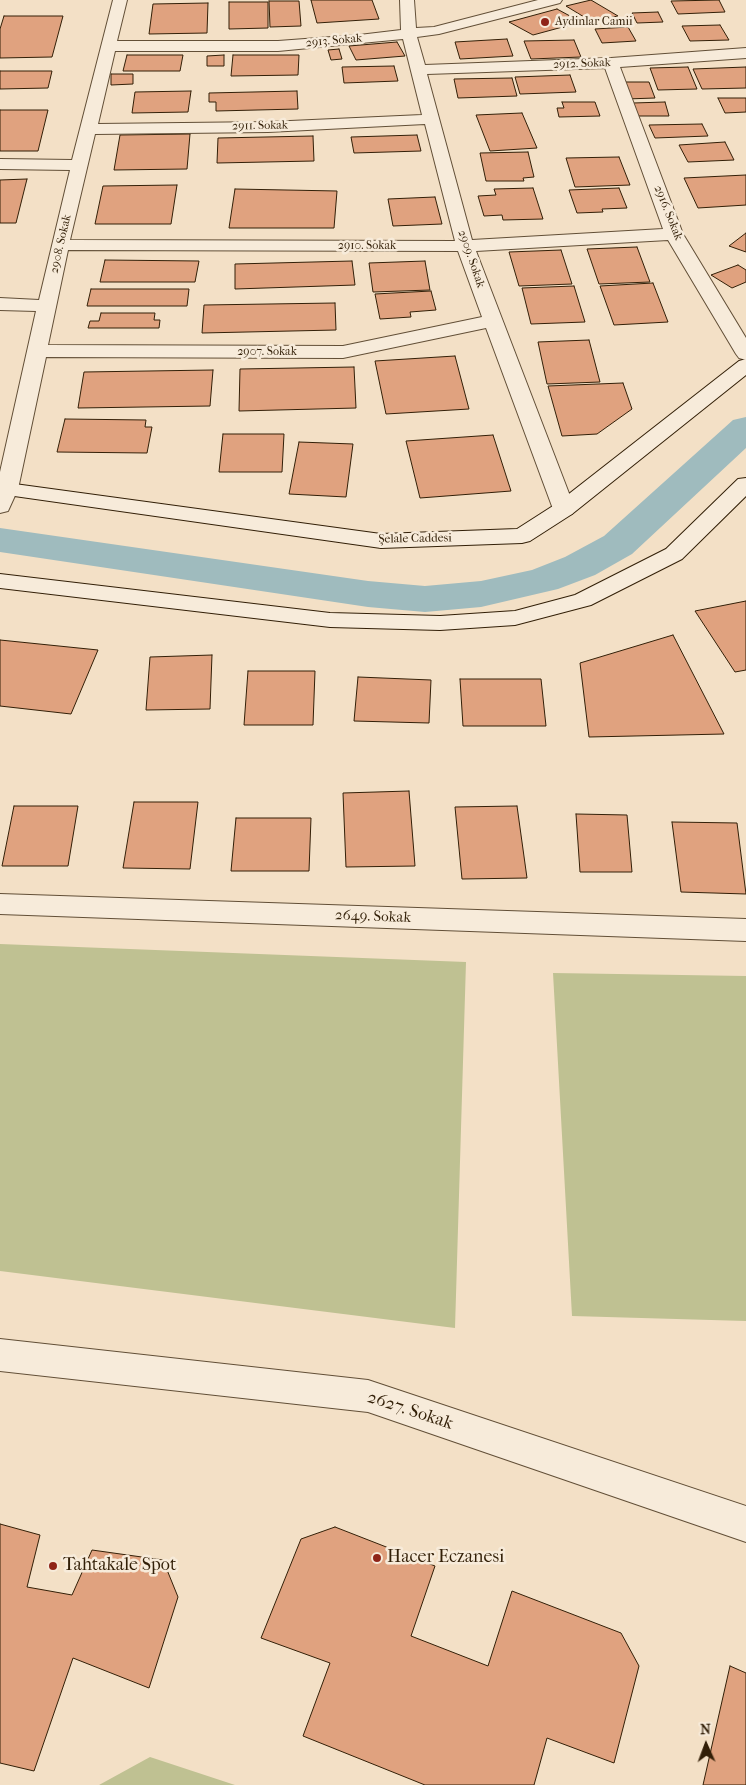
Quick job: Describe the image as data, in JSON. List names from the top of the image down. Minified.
{"streets":{"street":["2913. Sokak","2912. Sokak","2911. Sokak","2916. Sokak","2908. Sokak","2910. Sokak","2909. Sokak","2907. Sokak","Şelale Caddesi","2649. Sokak","2627. Sokak"]},"crossings":[["2913. Sokak","2908. Sokak"],["2913. Sokak","2909. Sokak"],["2912. Sokak","2916. Sokak"],["2912. Sokak","2909. Sokak"],["2911. Sokak","2908. Sokak"],["2911. Sokak","2909. Sokak"],["2916. Sokak","2910. Sokak"],["2908. Sokak","2910. Sokak"],["2908. Sokak","2907. Sokak"],["2908. Sokak","Şelale Caddesi"],["2910. Sokak","2909. Sokak"],["2909. Sokak","2907. Sokak"],["2909. Sokak","Şelale Caddesi"]],"places":["Aydinlar Camii","Hacer Eczanesi","Tahtakale Spot"],"north":"top"}
